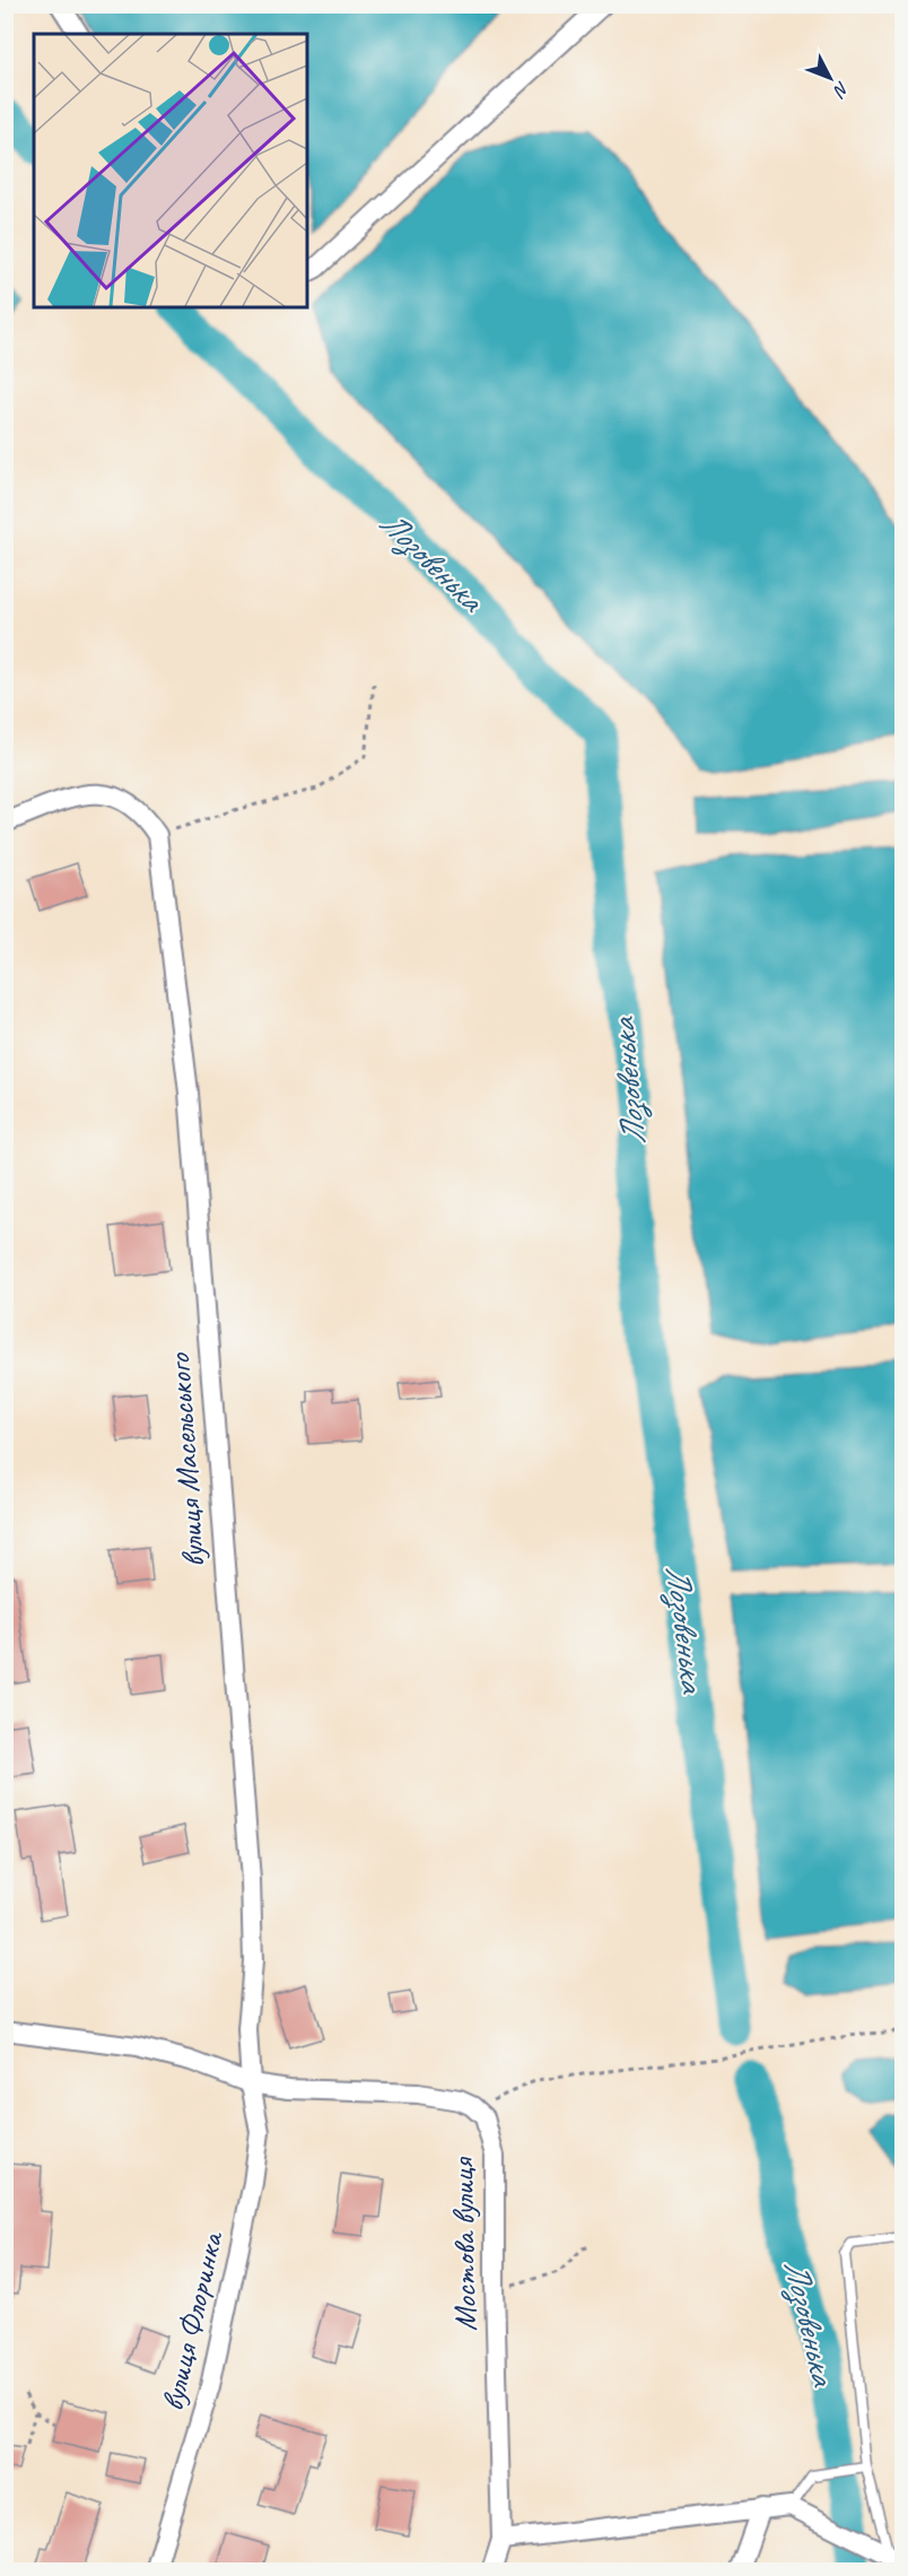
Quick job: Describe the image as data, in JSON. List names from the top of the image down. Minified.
{"streets":{"street":["вулиця Масельського","Мостова вулиця","вулиця Флоринка"]},"crossings":[["вулиця Масельського","вулиця Флоринка"]],"water":["Лозовенька"],"north":"bottom right"}
